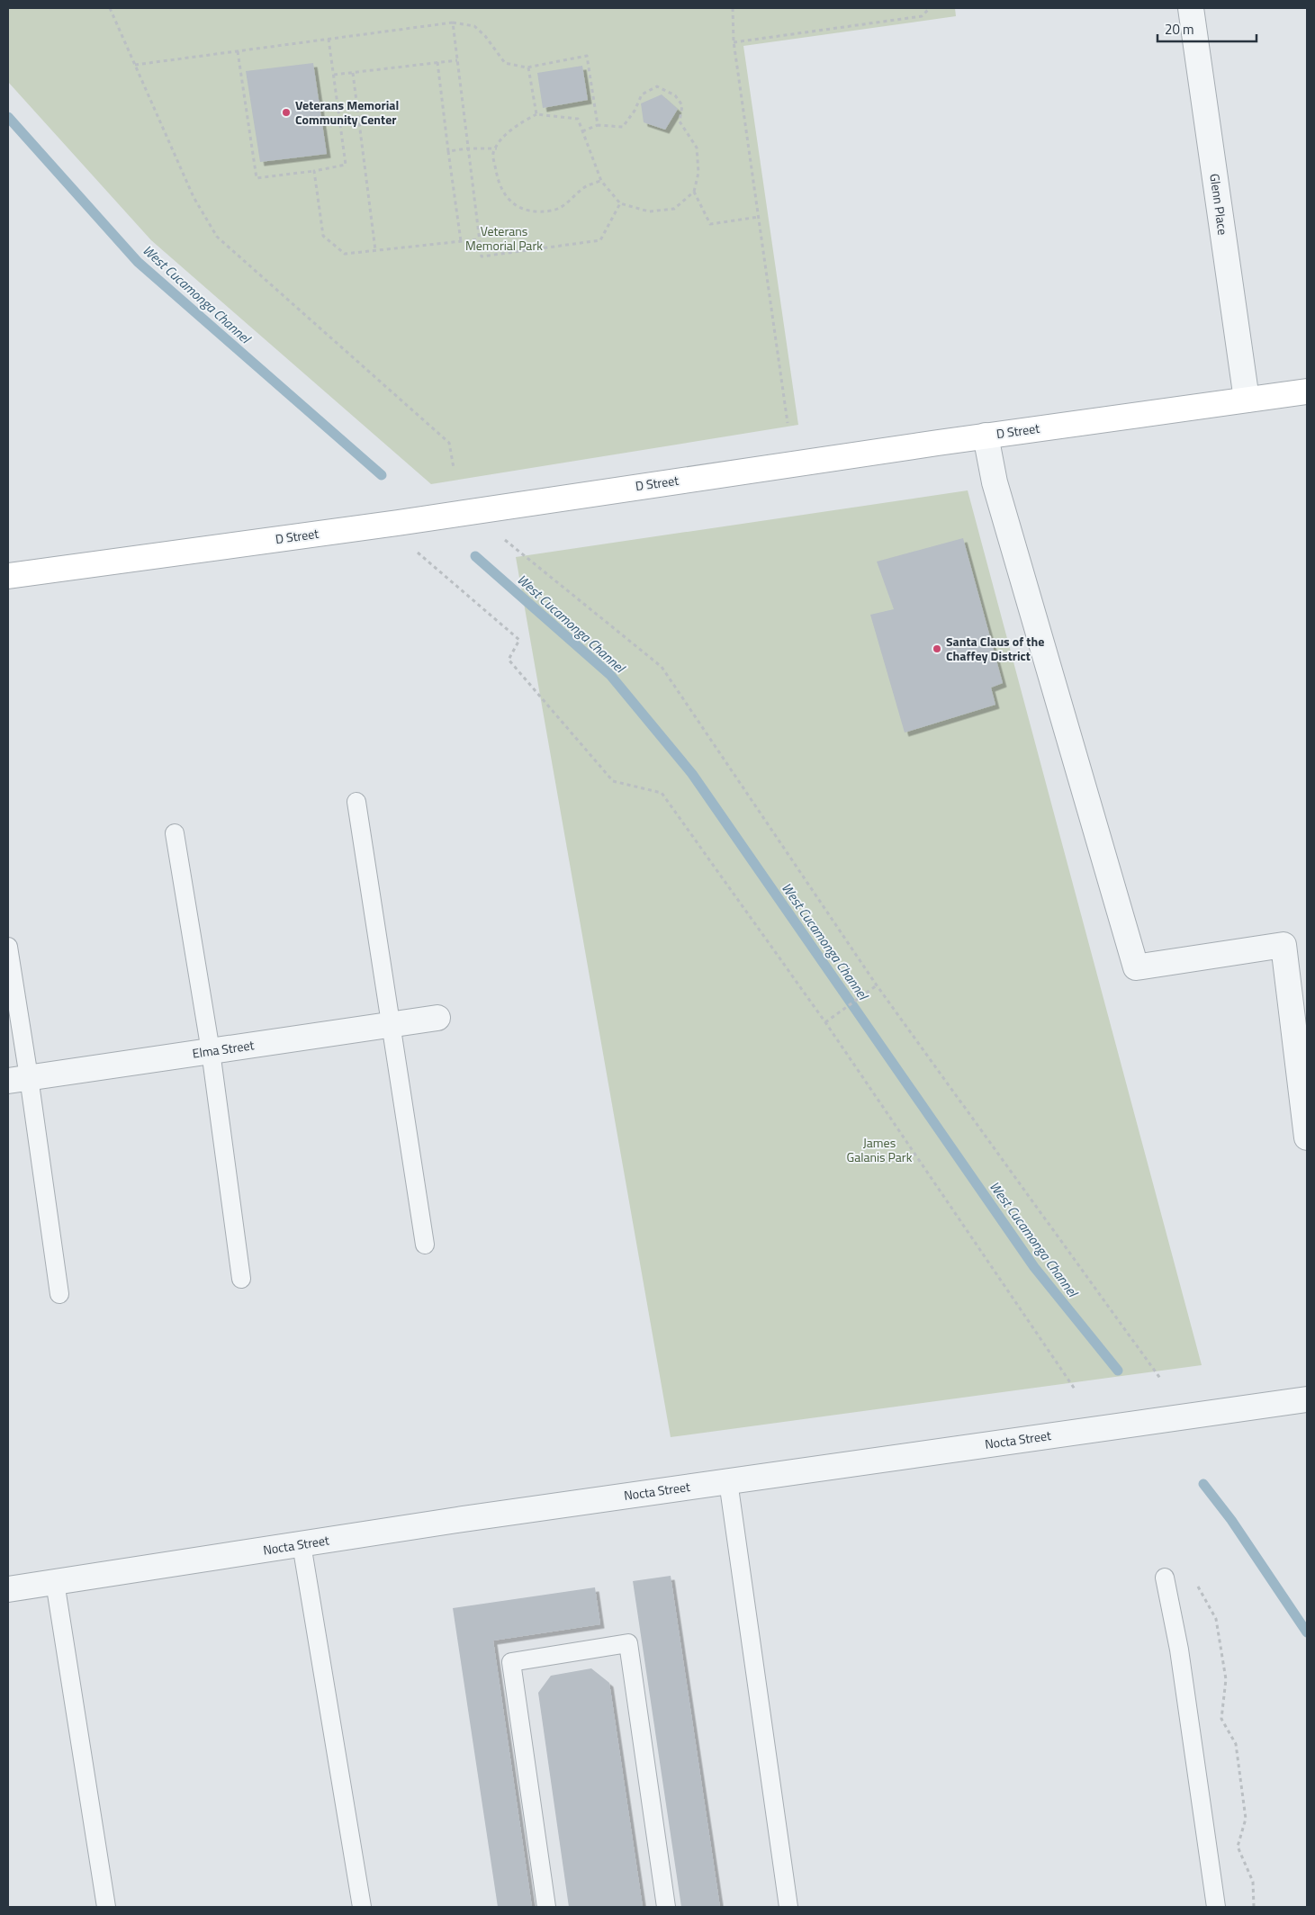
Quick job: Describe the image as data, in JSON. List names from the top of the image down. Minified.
{"streets":{"street":["Glenn Place","D Street","Elma Street","Nocta Street"]},"crossings":[["Glenn Place","D Street"]],"water":["West Cucamonga Channel"],"parks":["Veterans Memorial Park","James Galanis Park"],"places":["Veterans Memorial Community Center","Santa Claus of the Chaffey District"],"scale_bar":"20 m"}
